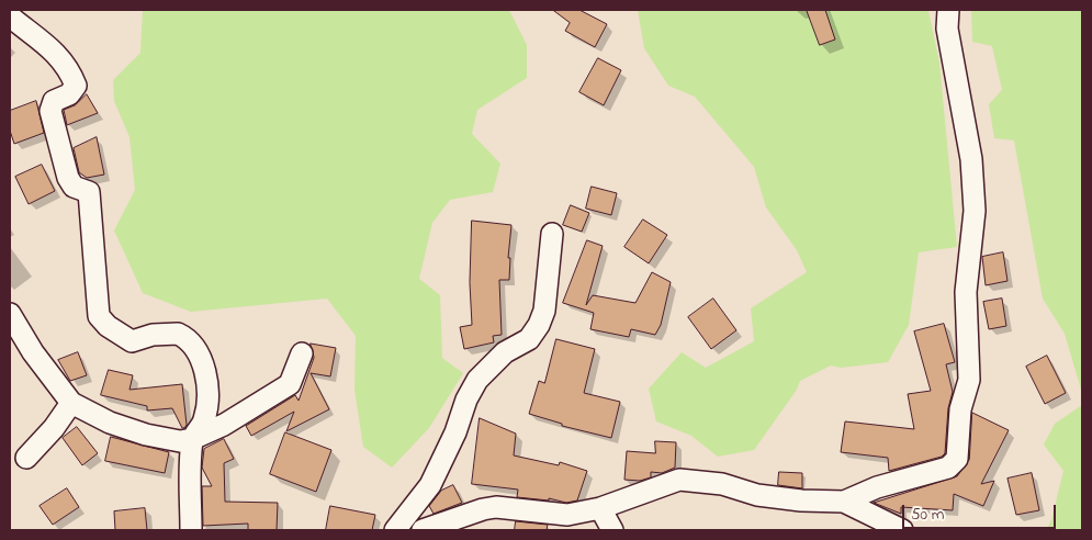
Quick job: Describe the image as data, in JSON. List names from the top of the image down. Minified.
{"scale_bar":"50 m"}
